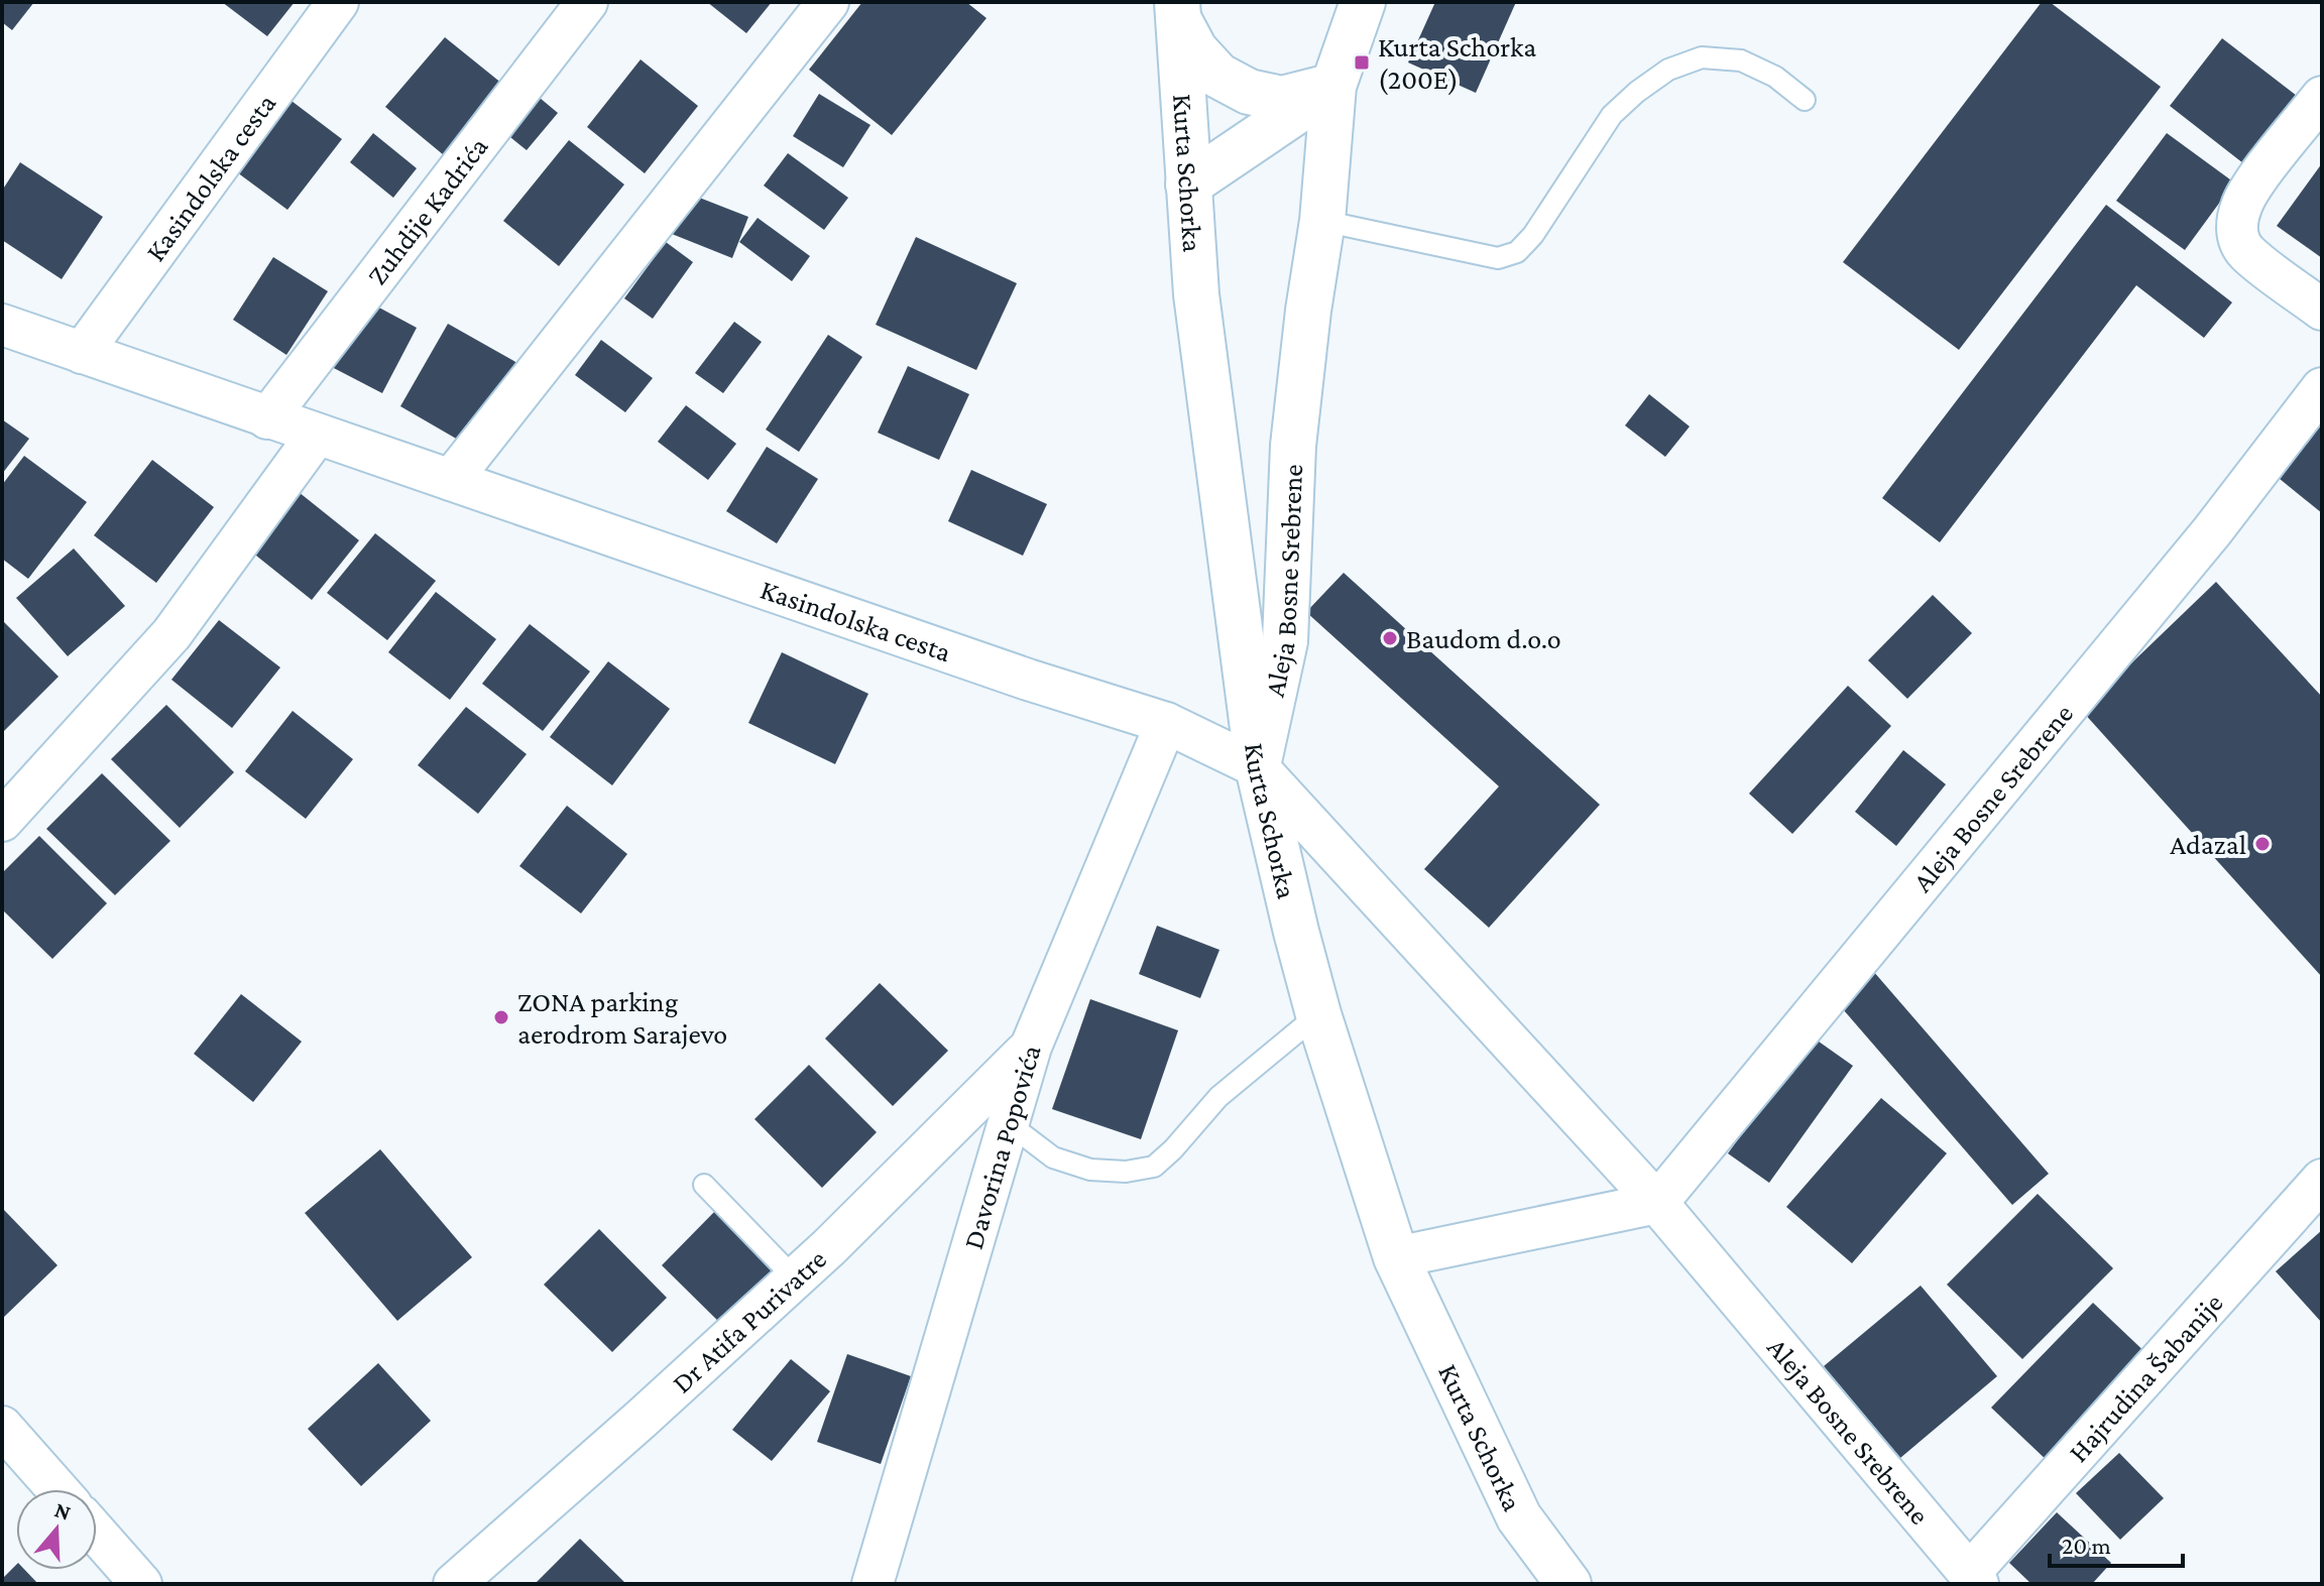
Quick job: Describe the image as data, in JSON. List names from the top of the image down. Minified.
{"streets":{"main road":["Kurta Schorka","Aleja Bosne Srebrene"],"street":["Kasindolska cesta","Zuhdije Kadrića","Davorina Popovića","Dr Atifa Purivatre","Hajrudina Šabanije"]},"crossings":[["Kurta Schorka","Kasindolska cesta"],["Kurta Schorka","Aleja Bosne Srebrene"],["Kasindolska cesta","Zuhdije Kadrića"],["Kasindolska cesta","Aleja Bosne Srebrene"],["Kasindolska cesta","Davorina Popovića"],["Aleja Bosne Srebrene","Hajrudina Šabanije"],["Davorina Popovića","Dr Atifa Purivatre"]],"places":{"transit":["Kurta Schorka (200E)"],"other":["Baudom d.o.o","Adazal","ZONA parking aerodrom Sarajevo"]},"scale_bar":"20 m","north":"top"}
